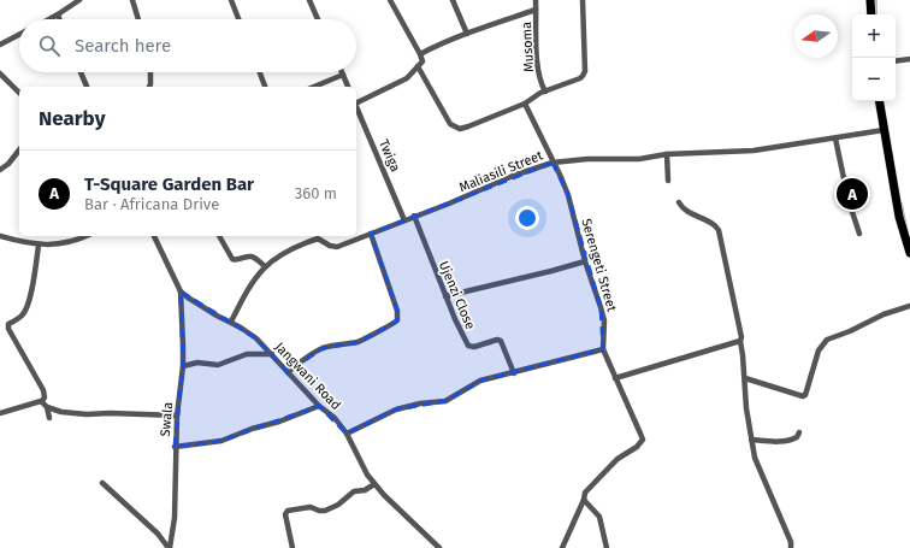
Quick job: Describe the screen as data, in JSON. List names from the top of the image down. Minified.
{"streets":{"street":["Musoma","Twiga","Maliasili Street","Serengeti Street","Ujenzi Close","Jangwani Road","Swala"]},"crossings":[["Twiga","Maliasili Street"],["Maliasili Street","Serengeti Street"],["Maliasili Street","Ujenzi Close"],["Maliasili Street","Jangwani Road"],["Jangwani Road","Swala"]],"north":"left","page":{"map_buttons":["+","−"],"search":"Search here","heading":"Nearby","list":[{"mark":"A","name":"T-Square Garden Bar","note":"Bar · Africana Drive","value":"360 m"}],"pins":"A"}}
